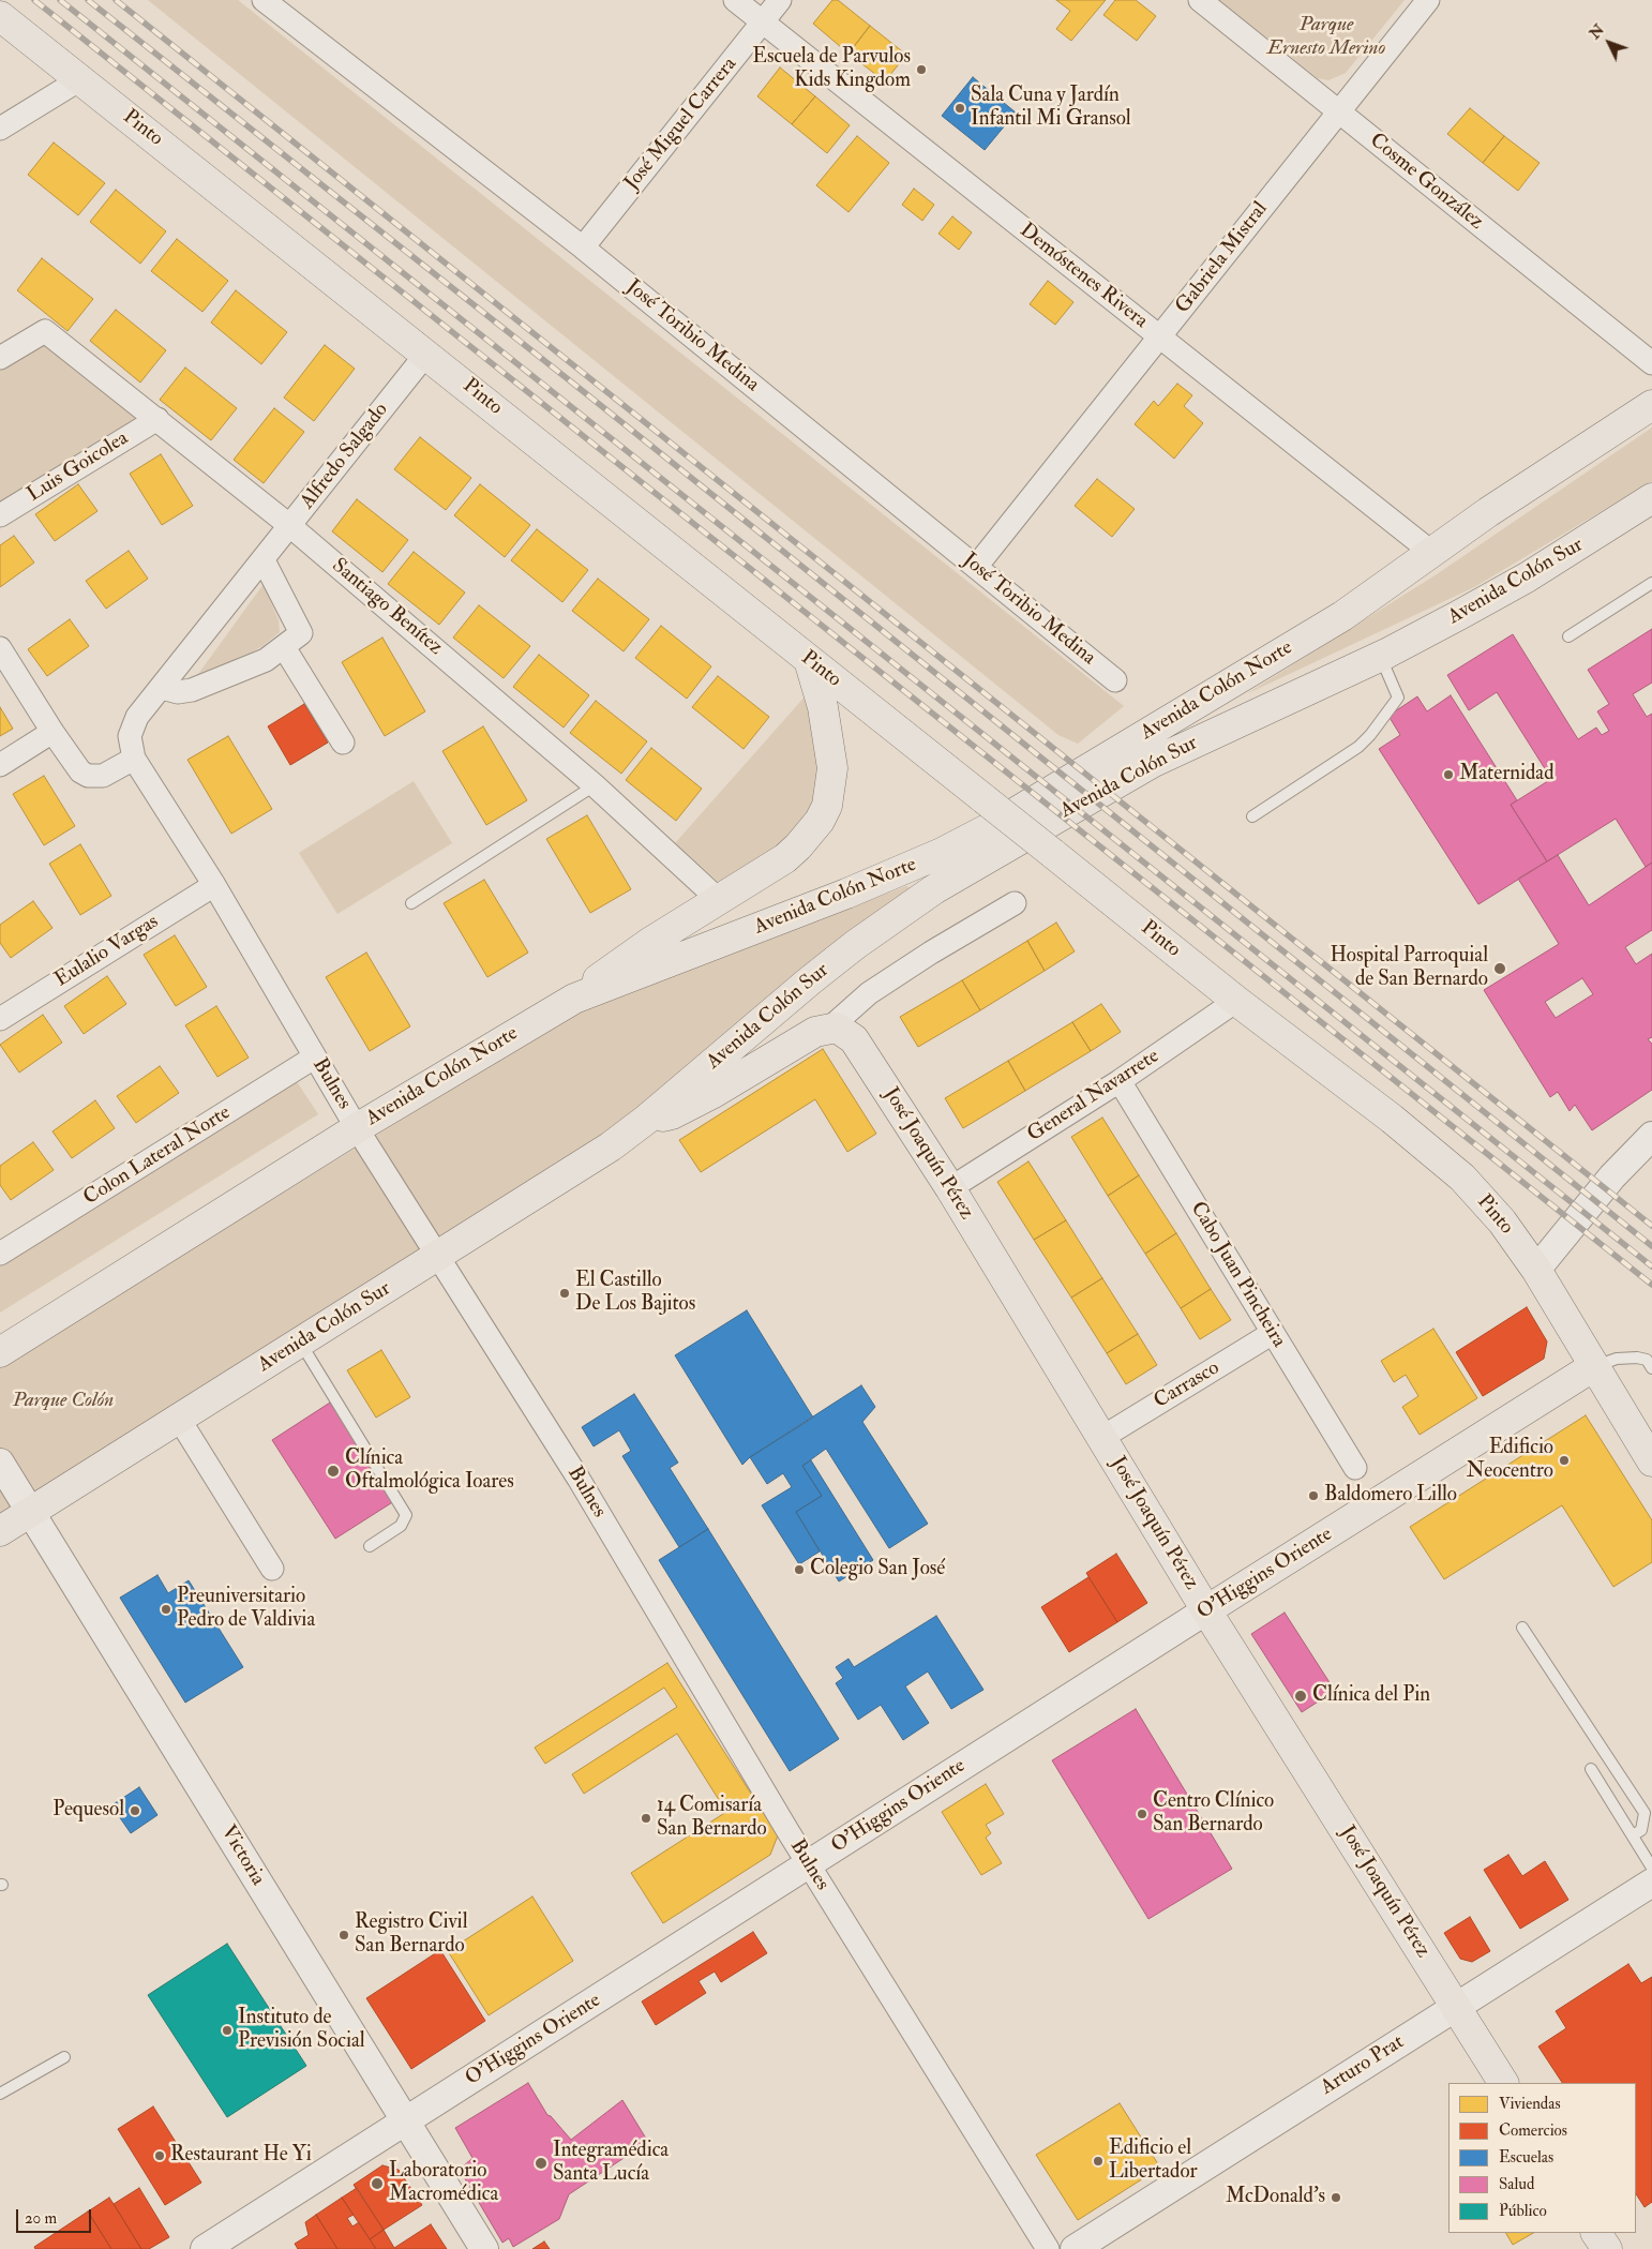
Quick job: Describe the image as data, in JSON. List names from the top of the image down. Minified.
{"streets":{"main road":["Pinto","Avenida Colón Sur","Avenida Colón Norte","José Joaquín Pérez","O'Higgins Oriente"],"street":["José Miguel Carrera","Cosme González","Gabriela Mistral","Demóstenes Rivera","José Toribio Medina","Alfredo Salgado","Luis Goicolea","Santiago Benítez","Eulalio Vargas","Bulnes","General Navarrete","Colon Lateral Norte","Cabo Juan Pincheira","Carrasco","Victoria","Arturo Prat"]},"crossings":[["José Miguel Carrera","Demóstenes Rivera"],["José Miguel Carrera","José Toribio Medina"],["Pinto","Alfredo Salgado"],["Pinto","General Navarrete"],["Pinto","O'Higgins Oriente"],["Cosme González","Gabriela Mistral"],["Gabriela Mistral","Demóstenes Rivera"],["Gabriela Mistral","José Toribio Medina"],["Demóstenes Rivera","Avenida Colón Norte"],["Alfredo Salgado","Santiago Benítez"],["Alfredo Salgado","Bulnes"],["Luis Goicolea","Santiago Benítez"],["Avenida Colón Sur","Bulnes"],["Avenida Colón Sur","José Joaquín Pérez"],["Avenida Colón Sur","Victoria"],["Avenida Colón Norte","Bulnes"],["Eulalio Vargas","Bulnes"],["Bulnes","Colon Lateral Norte"],["Bulnes","O'Higgins Oriente"],["General Navarrete","José Joaquín Pérez"],["General Navarrete","Cabo Juan Pincheira"],["José Joaquín Pérez","Carrasco"],["José Joaquín Pérez","O'Higgins Oriente"],["José Joaquín Pérez","Arturo Prat"],["Cabo Juan Pincheira","Carrasco"],["O'Higgins Oriente","Victoria"]],"parks":["Parque Ernesto Merino","Parque Colón"],"places":["Escuela de Parvulos Kids Kingdom","Sala Cuna y Jardín Infantil Mi Gransol","Maternidad","Hospital Parroquial de San Bernardo","El Castillo De Los Bajitos","Edificio Neocentro","Clínica Oftalmológica Ioares","Baldomero Lillo","Colegio San José","Preuniversitario Pedro de Valdivia","Clínica del Pin","Pequesol","Centro Clínico San Bernardo","14 Comisaría San Bernardo","Registro Civil San Bernardo","Instituto de Previsión Social","Restaurant He Yi","Edificio el Libertador","Integramédica Santa Lucía","Laboratorio Macromédica","McDonald's"],"legend":["Viviendas","Comercios","Escuelas","Salud","Público"],"scale_bar":"20 m","north":"top left"}
